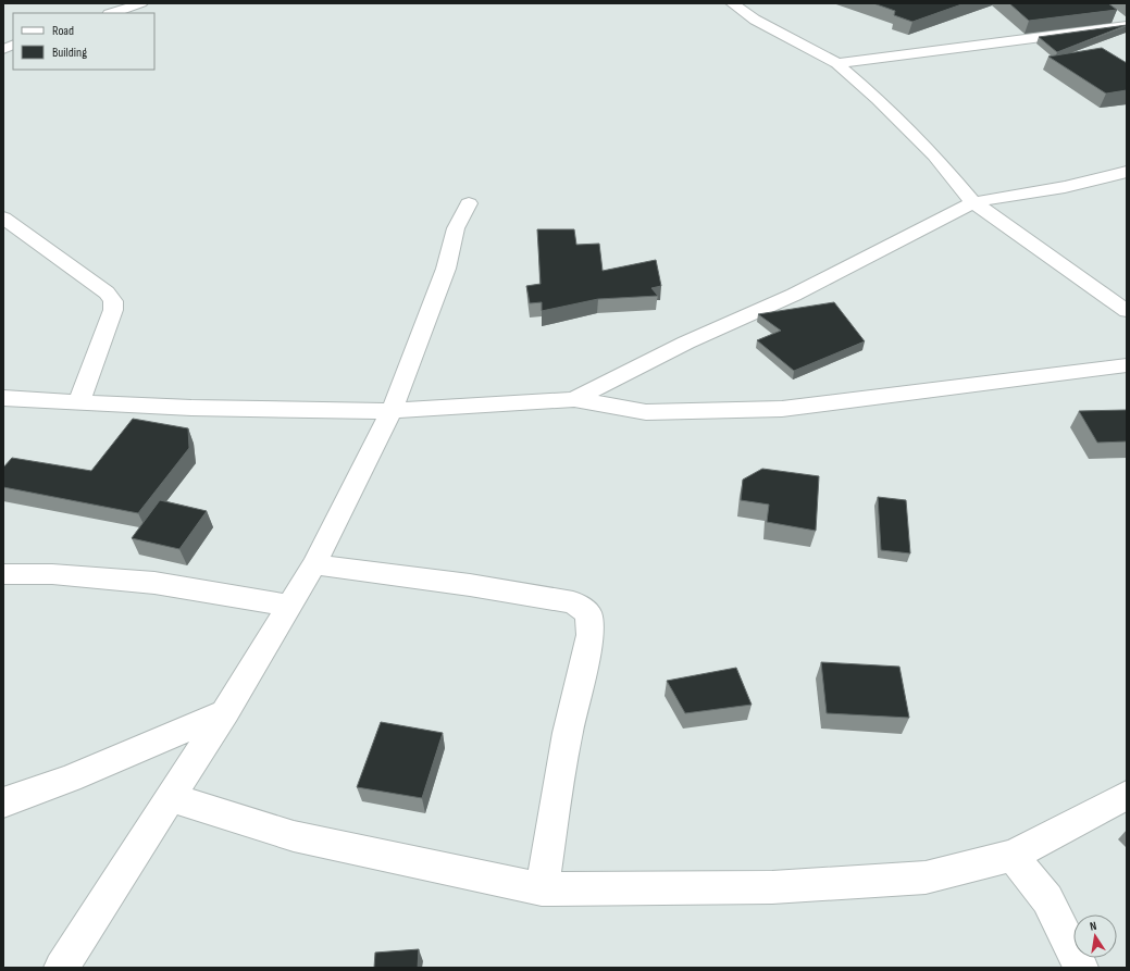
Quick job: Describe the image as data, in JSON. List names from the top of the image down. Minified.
{"legend":["Road","Building"],"north":"top"}
